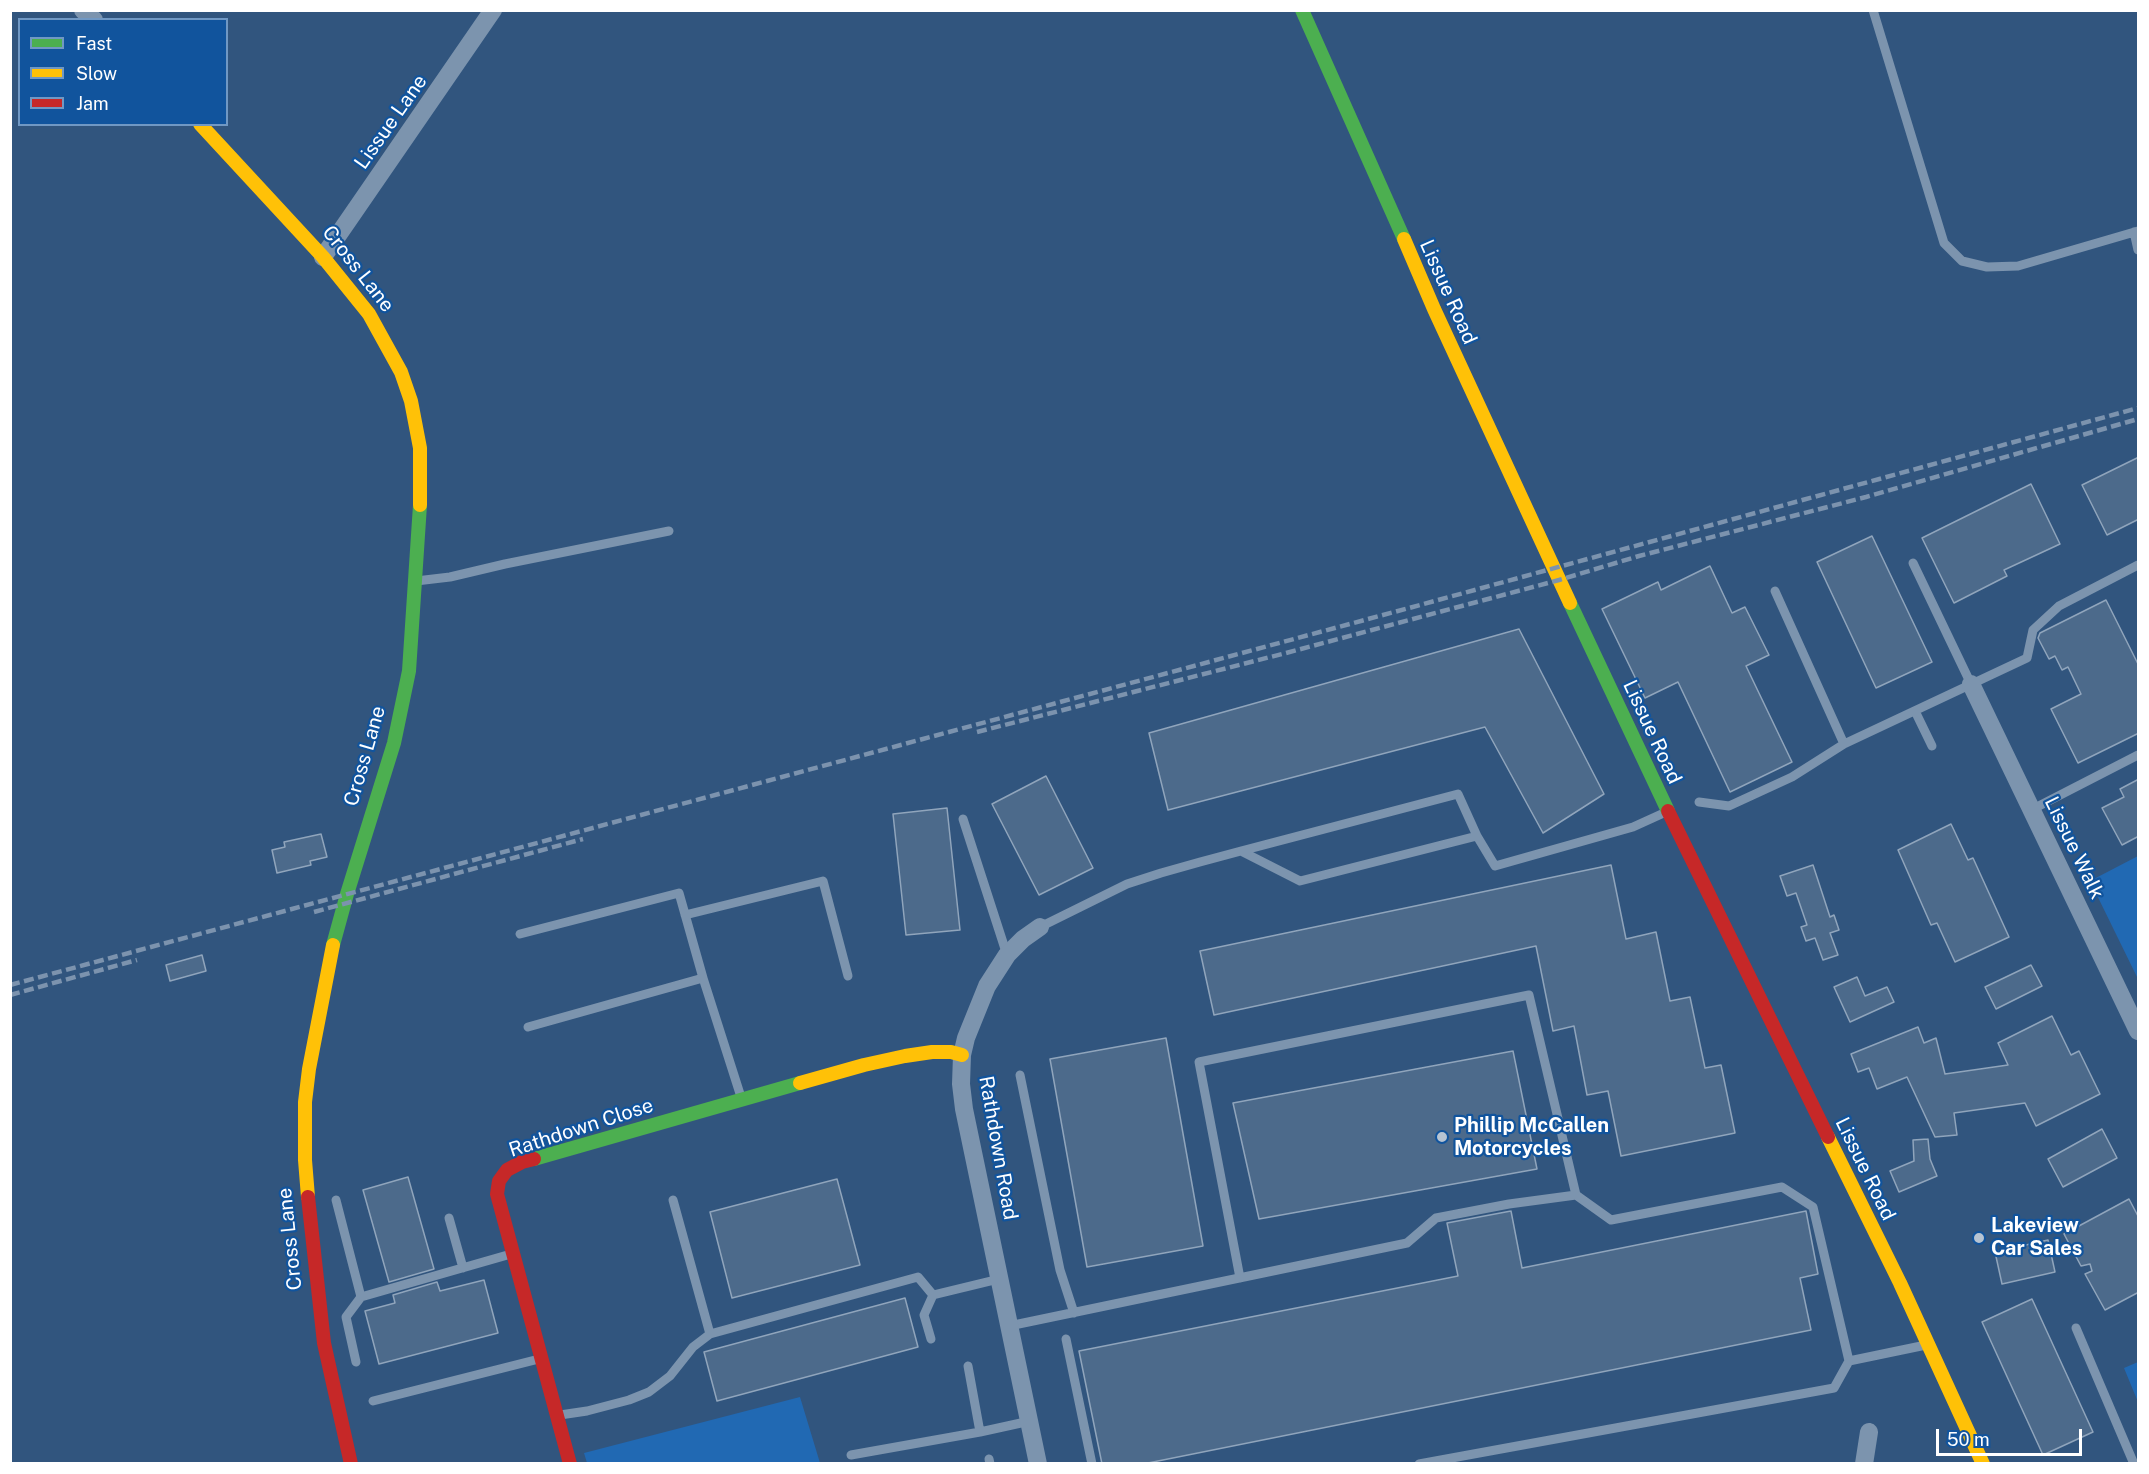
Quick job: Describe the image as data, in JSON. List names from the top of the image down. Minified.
{"streets":{"street":["Lissue Lane","Cross Lane","Lissue Road","Lissue Walk","Rathdown Close","Rathdown Road"]},"crossings":[["Lissue Lane","Cross Lane"],["Rathdown Close","Rathdown Road"]],"places":["Phillip McCallen Motorcycles","Lakeview Car Sales"],"legend":["Fast","Slow","Jam"],"scale_bar":"50 m"}
